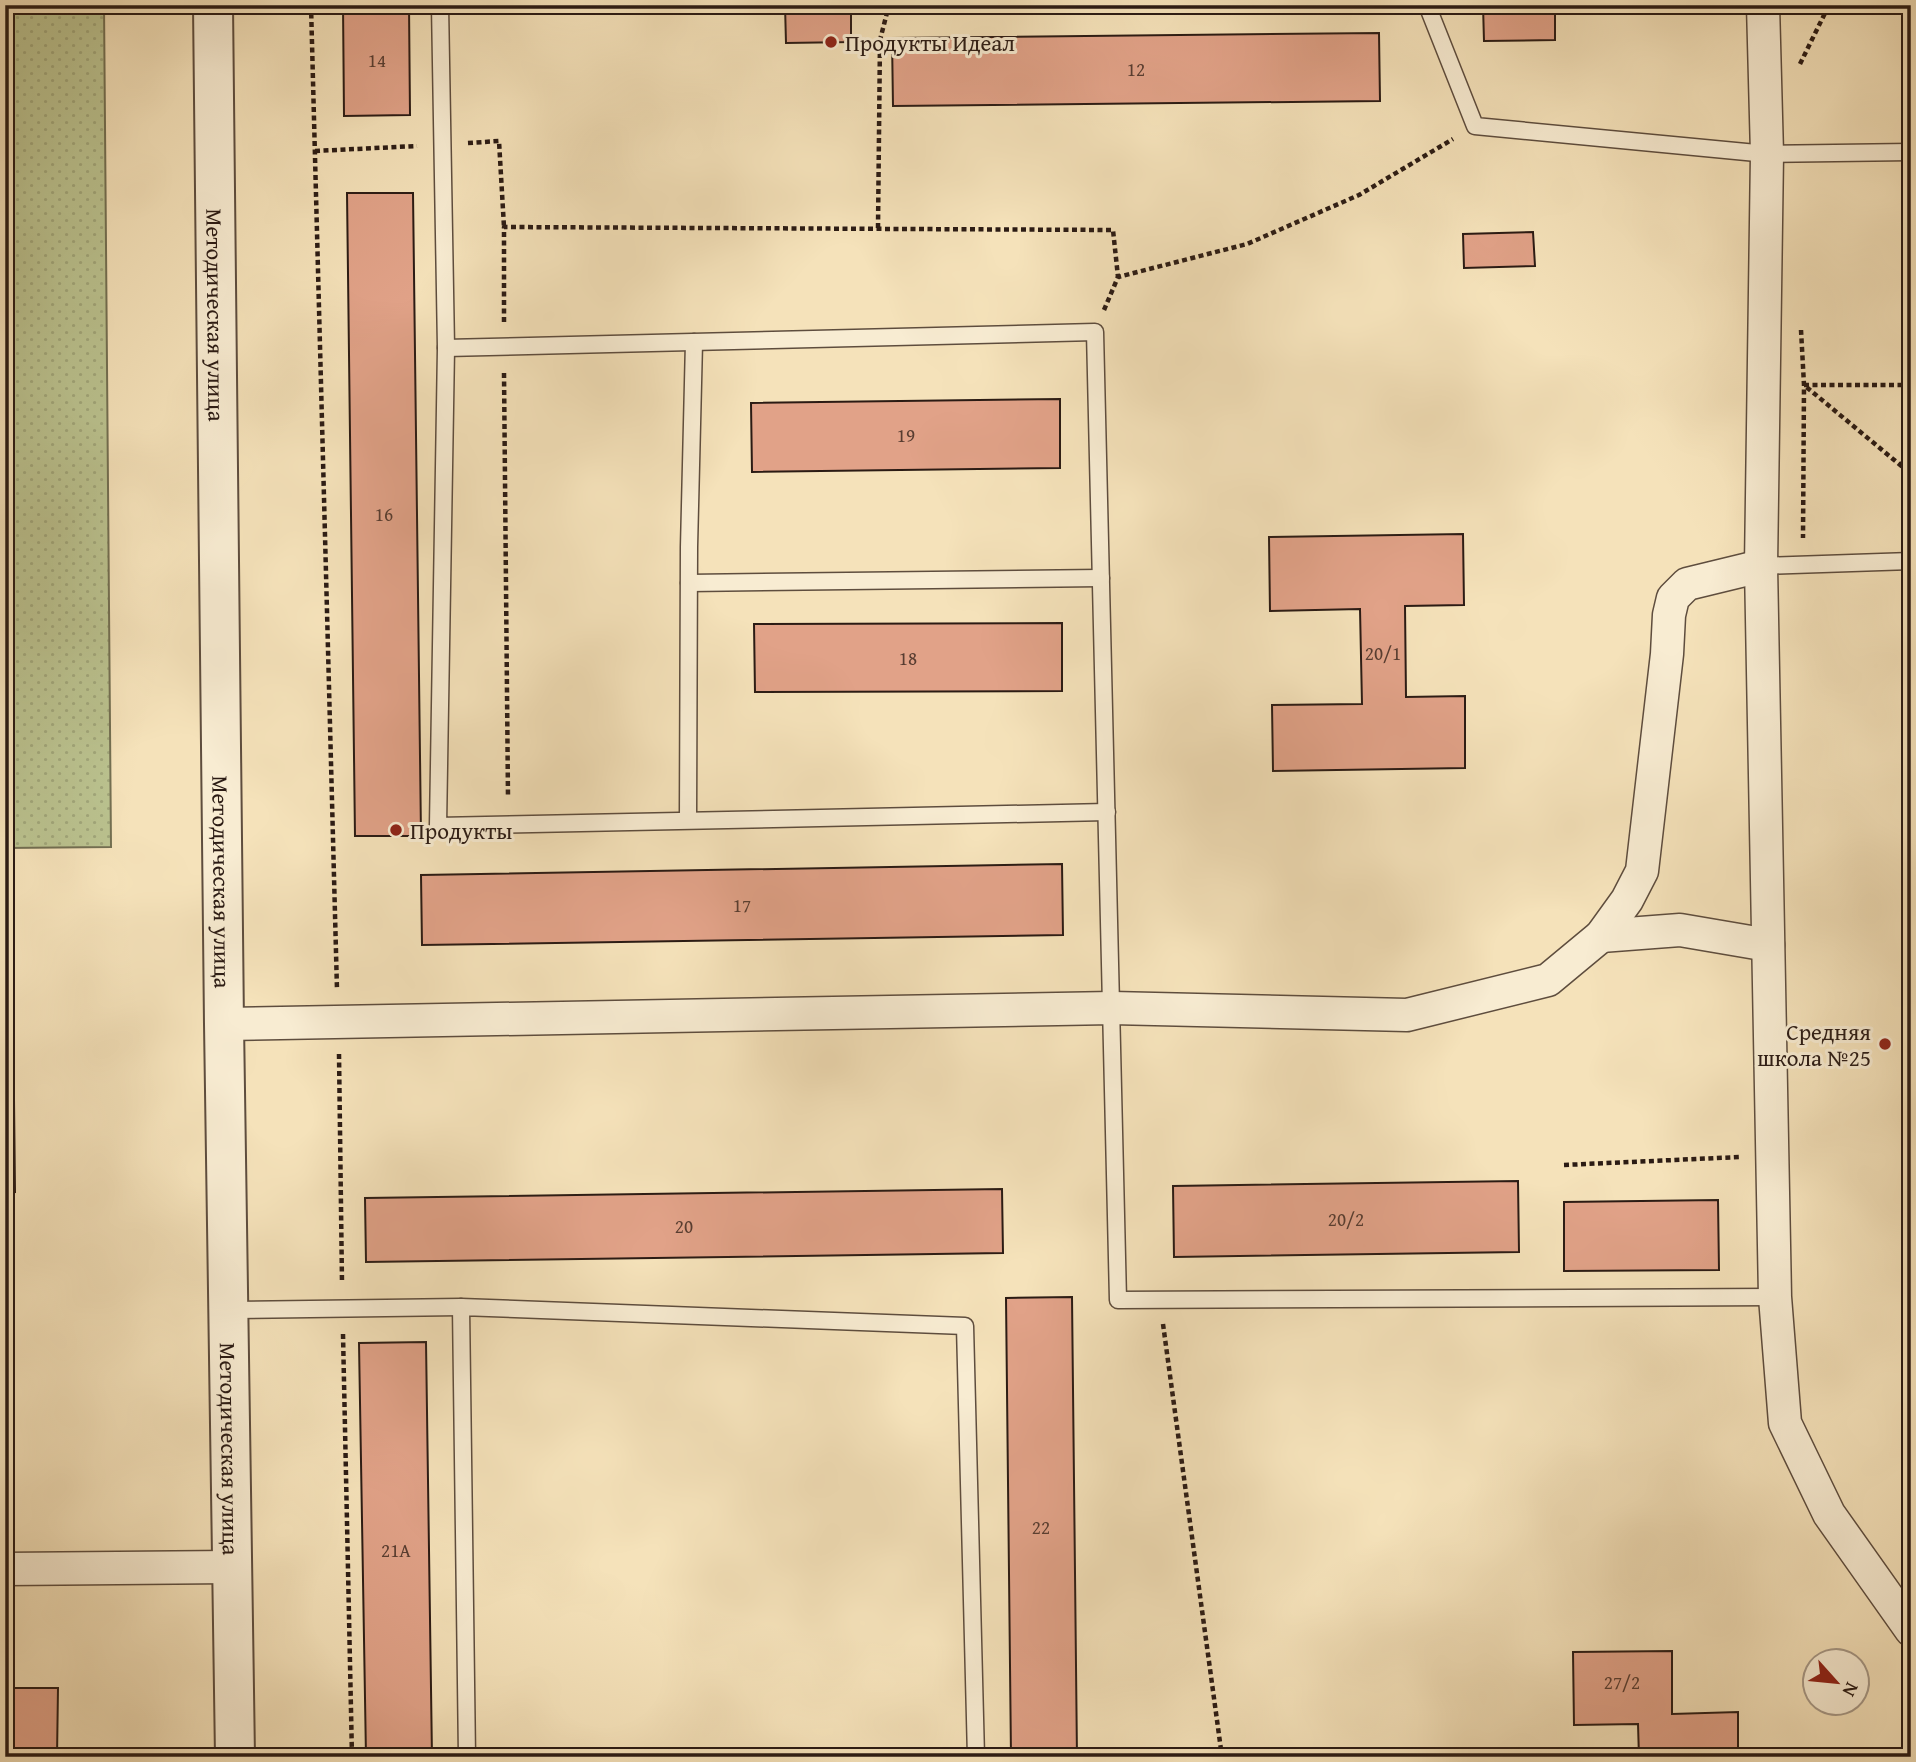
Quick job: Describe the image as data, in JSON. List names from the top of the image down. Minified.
{"streets":{"street":["Методическая улица"]},"places":["Продукты Идеал","Продукты","Средняя школа №25"],"house_numbers":["14","12","19","16","20/1","18","17","20/2","20","22","21A","27/2"],"north":"bottom right"}
